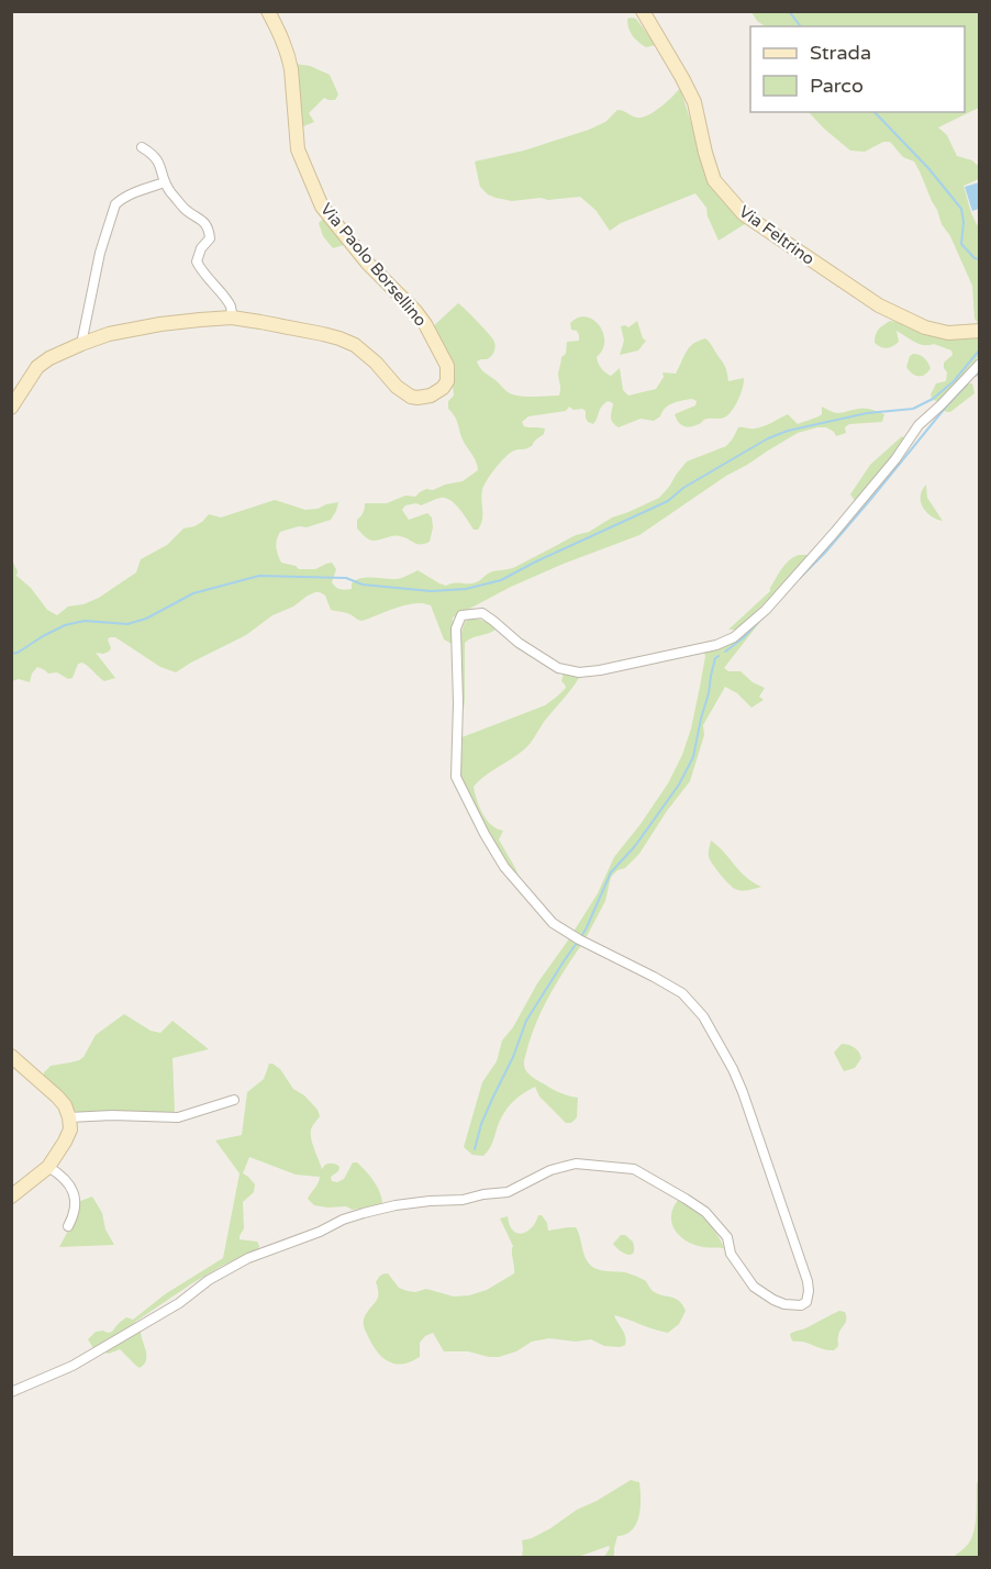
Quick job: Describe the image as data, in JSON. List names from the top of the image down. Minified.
{"streets":{"street":["Via Feltrino","Via Paolo Borsellino"]},"legend":["Strada","Parco"]}
